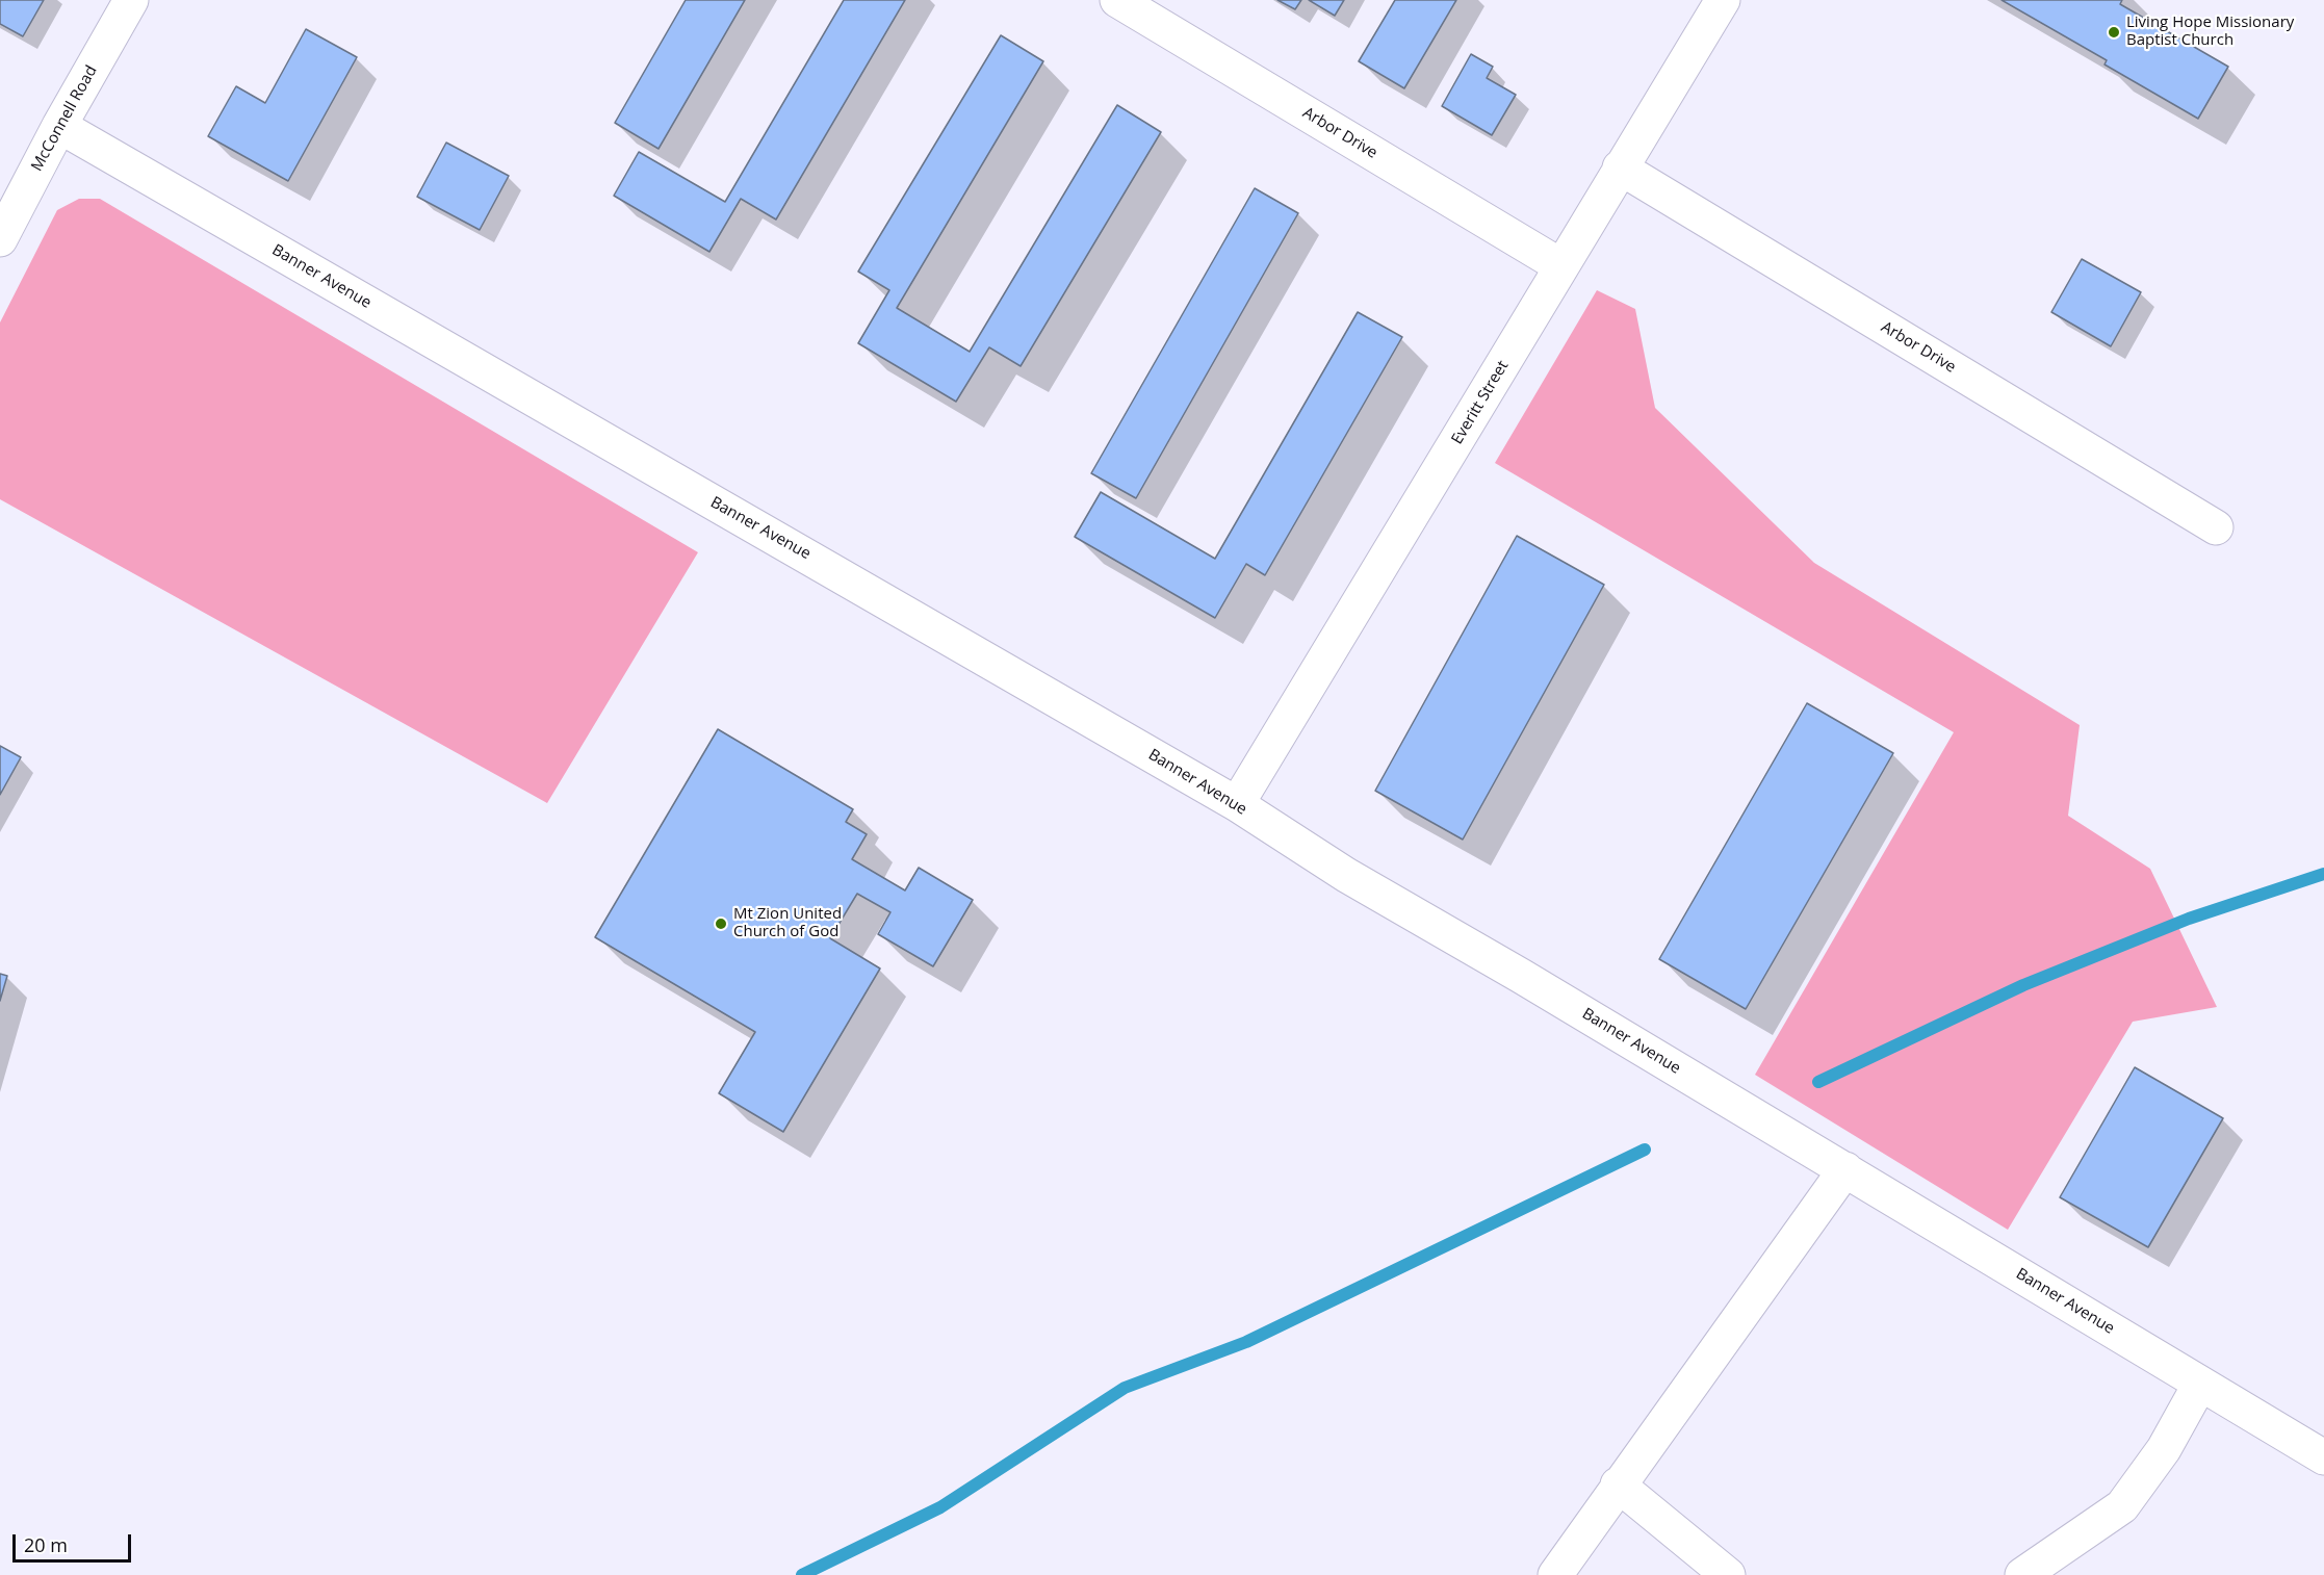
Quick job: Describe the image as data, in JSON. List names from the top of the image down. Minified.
{"streets":{"street":["McConnell Road","Arbor Drive","Banner Avenue","Everitt Street"]},"crossings":[["McConnell Road","Banner Avenue"],["Arbor Drive","Everitt Street"],["Banner Avenue","Everitt Street"]],"places":["Living Hope Missionary Baptist Church","Mt Zion United Church of God"],"scale_bar":"20 m"}
